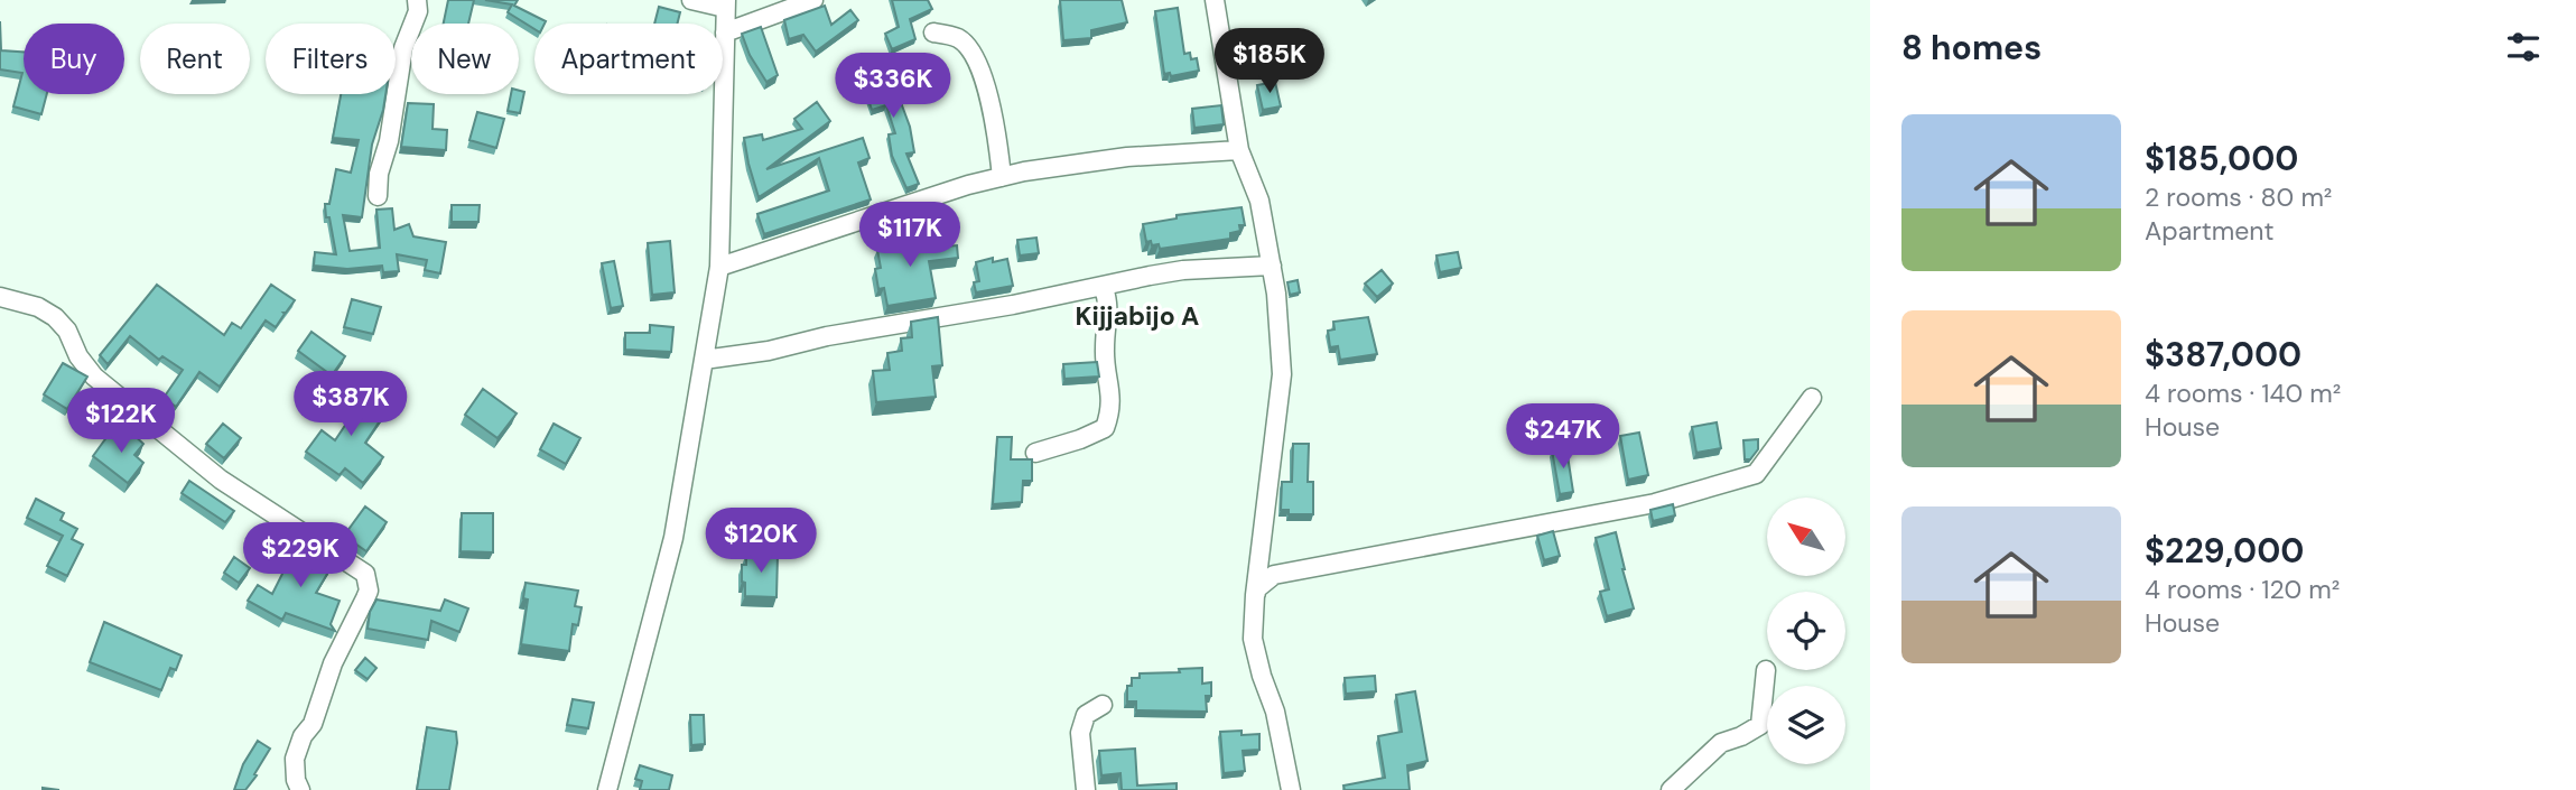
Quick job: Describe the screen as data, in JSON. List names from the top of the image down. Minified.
{"districts":["Kijjabijo A"],"north":"top left","page":{"heading":"8 homes","chip":["Buy","Rent","Filters","New","Apartment"],"price":["$185K","$336K","$117K","$387K","$122K","$247K","$120K","$229K"],"list":[{"name":"$185,000","note":"2 rooms · 80 m² · Apartment"},{"name":"$387,000","note":"4 rooms · 140 m² · House"},{"name":"$229,000","note":"4 rooms · 120 m² · House"}]}}
